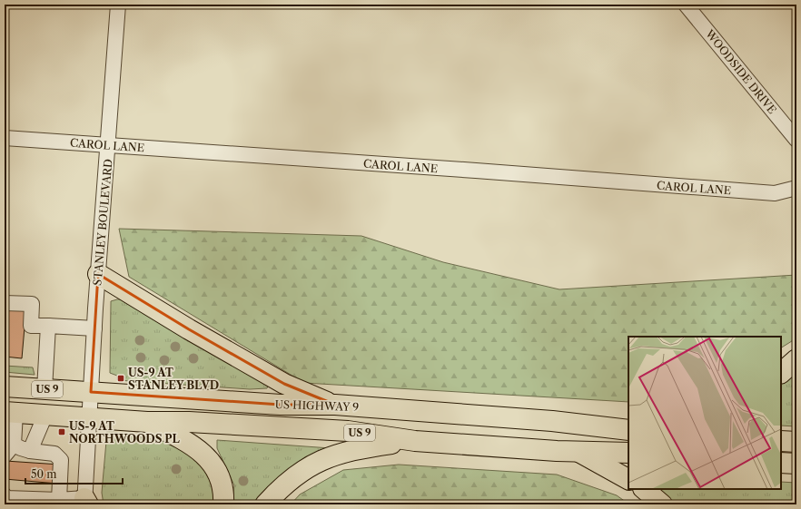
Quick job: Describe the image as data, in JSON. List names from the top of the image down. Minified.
{"streets":{"highway":["US 9","US HIGHWAY 9"],"street":["WOODSIDE DRIVE","CAROL LANE","STANLEY BOULEVARD"]},"crossings":[["CAROL LANE","STANLEY BOULEVARD"],["STANLEY BOULEVARD","US HIGHWAY 9"]],"places":{"transit":["US-9 AT STANLEY BLVD","US-9 AT NORTHWOODS PL"]},"scale_bar":"50 m"}
